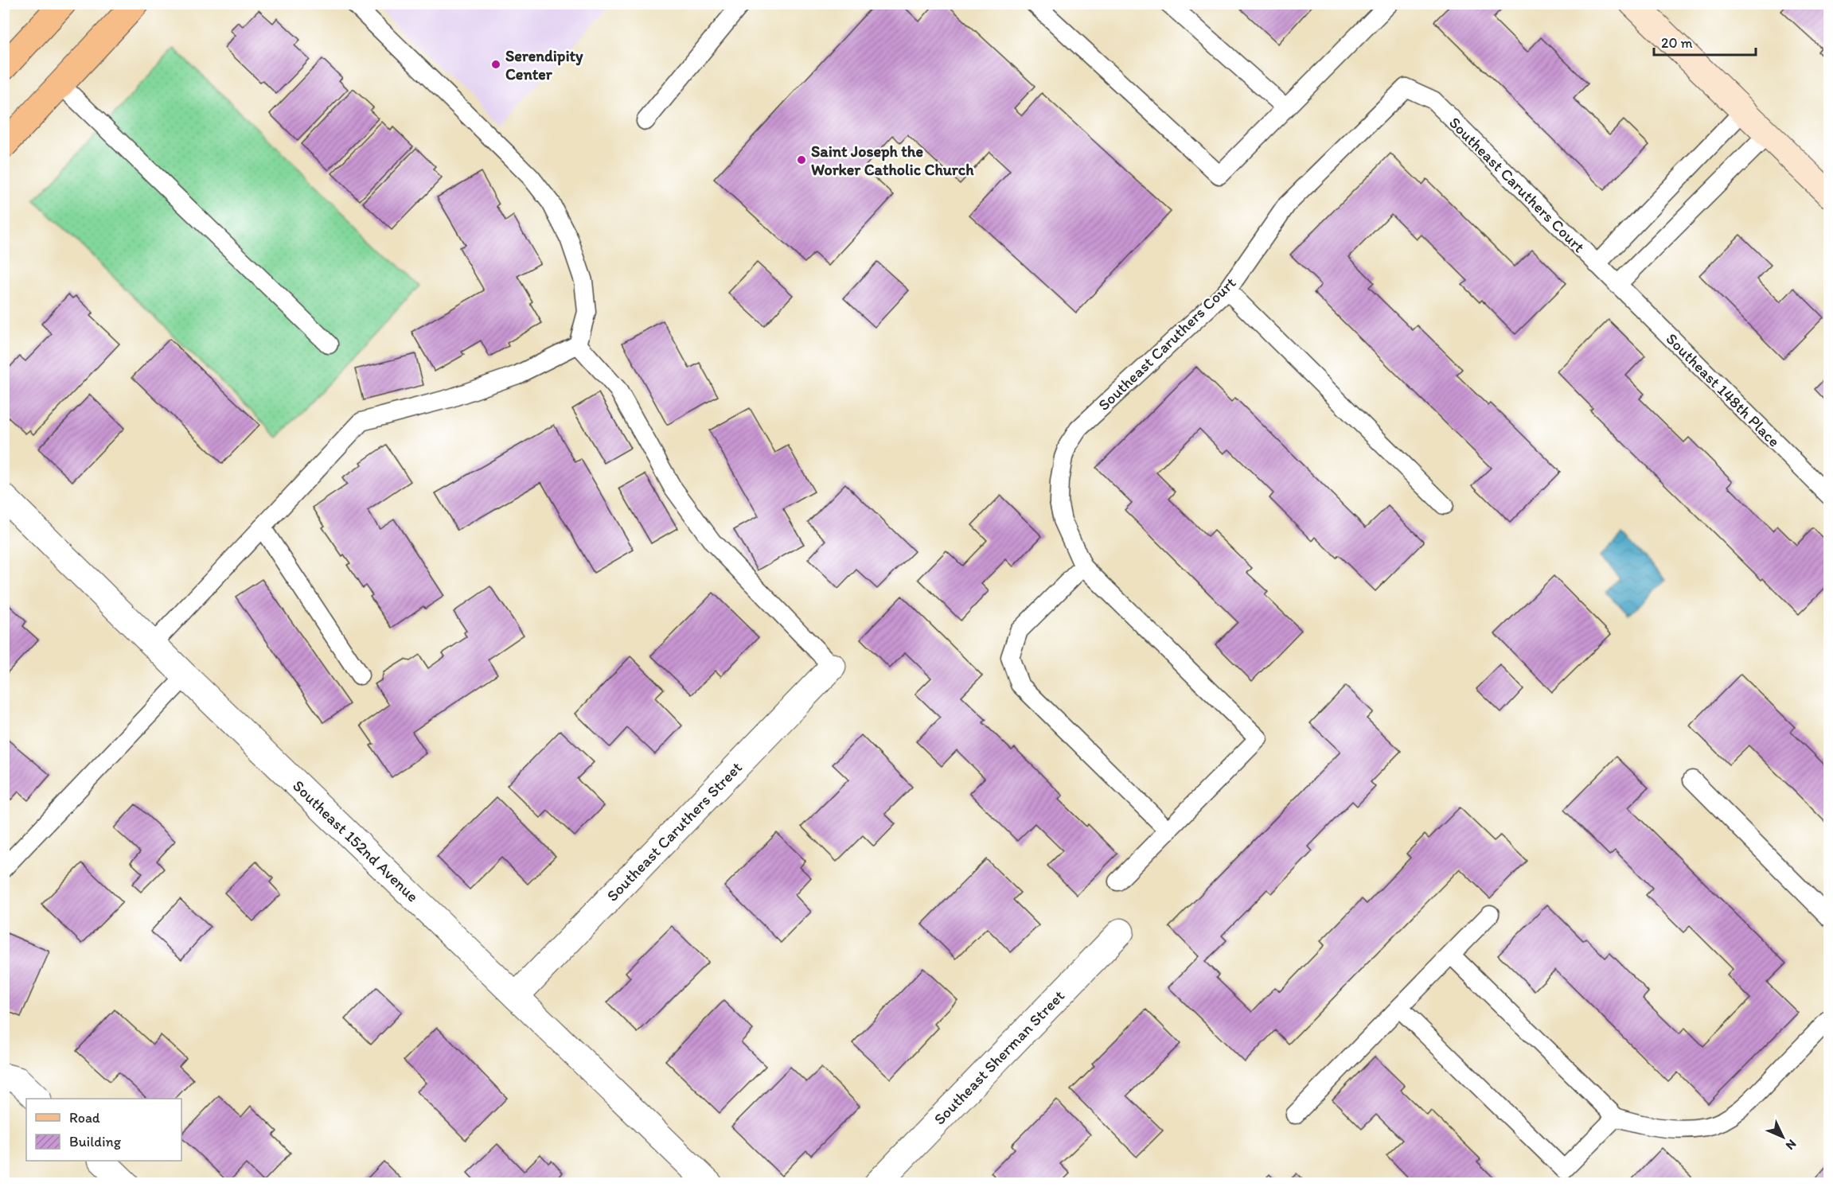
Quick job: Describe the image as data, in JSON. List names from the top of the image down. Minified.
{"streets":{"street":["Southeast Caruthers Street","Southeast 152nd Avenue","Southeast Sherman Street"],"lane":["Southeast Caruthers Court","Southeast 148th Place"]},"crossings":[["Southeast Caruthers Court","Southeast 148th Place"],["Southeast Caruthers Street","Southeast 152nd Avenue"]],"places":["Serendipity Center","Saint Joseph the Worker Catholic Church"],"legend":["Road","Building"],"scale_bar":"20 m","north":"bottom right"}
